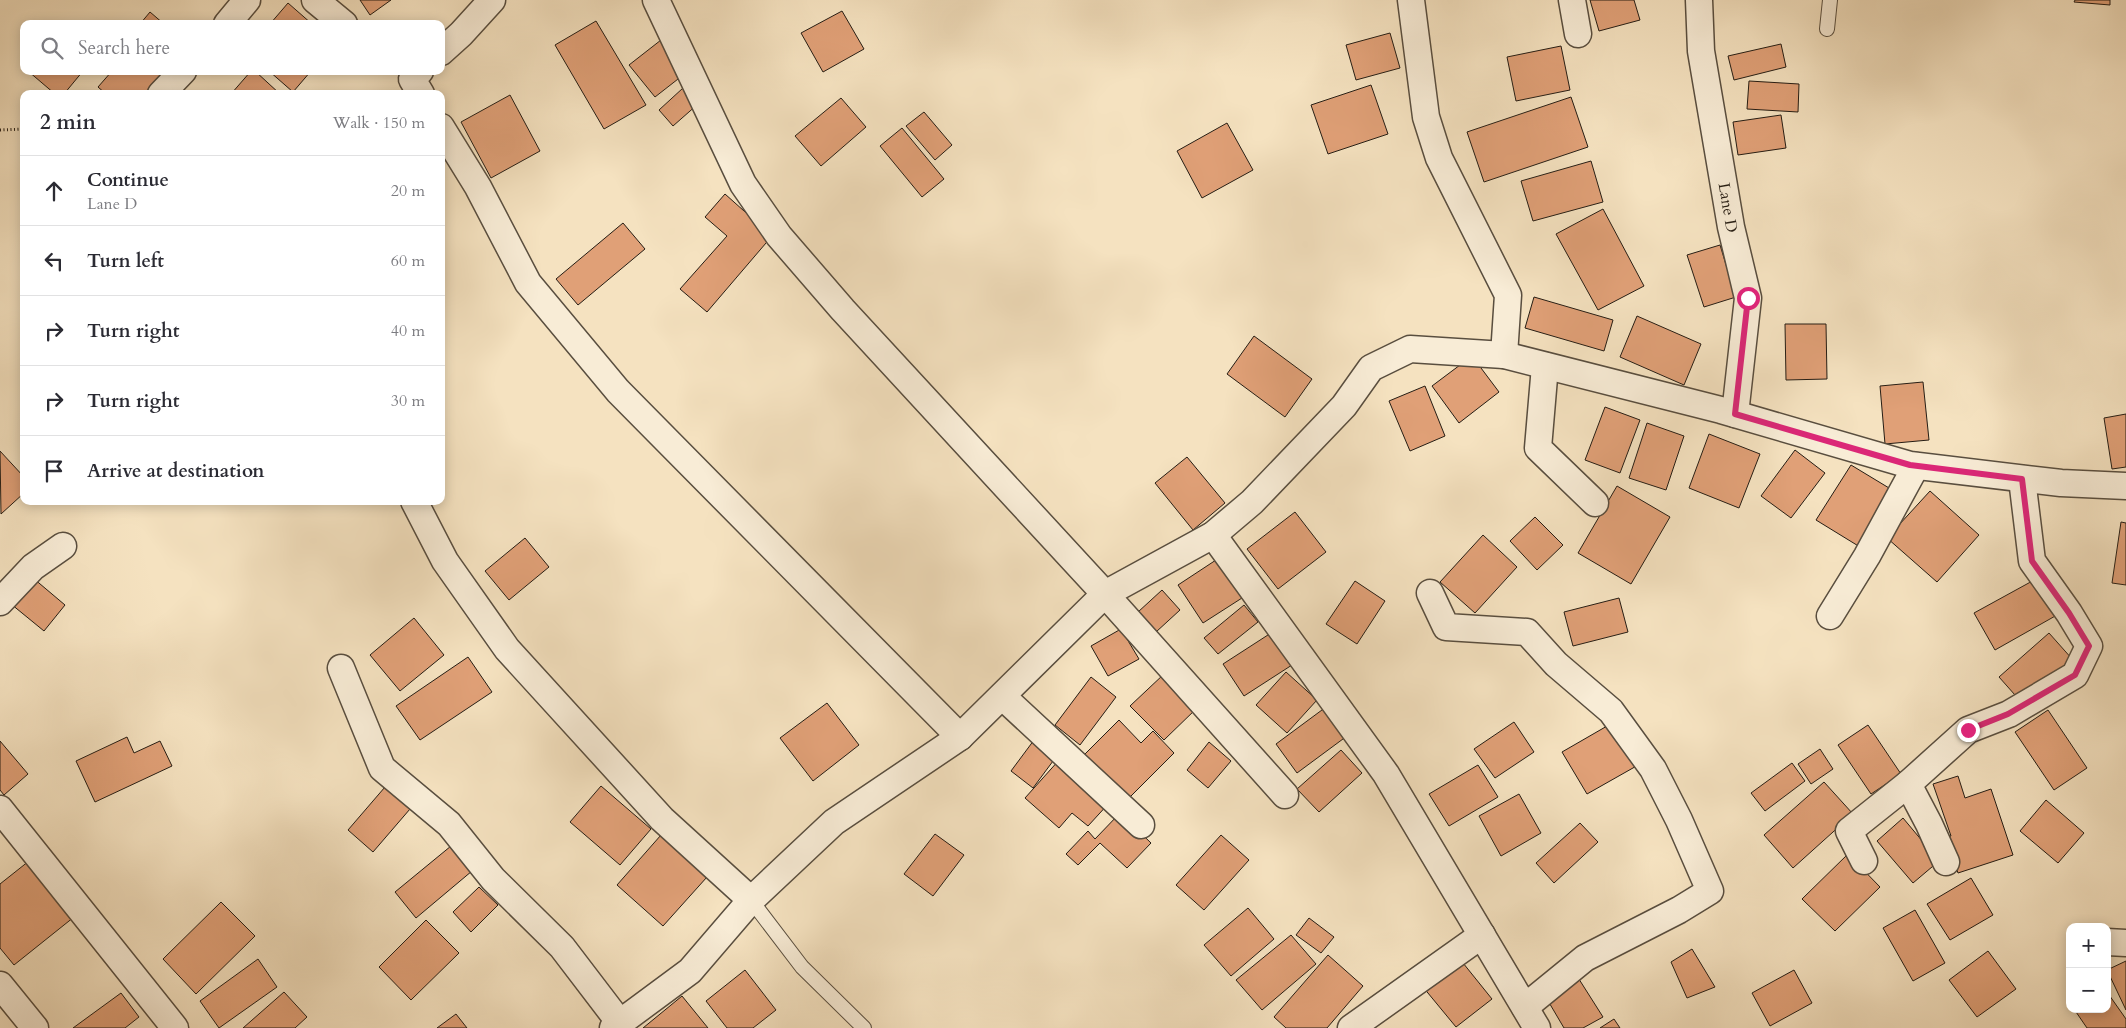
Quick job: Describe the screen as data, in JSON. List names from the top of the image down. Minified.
{"streets":{"street":["Lane D"]},"page":{"search":"Search here","heading":["2 min","Walk · 150 m"],"list":[["Continue","Lane D","20 m"],["Turn left","60 m"],["Turn right","40 m"],["Turn right","30 m"],"Arrive at destination"],"map_buttons":["+","−"]}}
